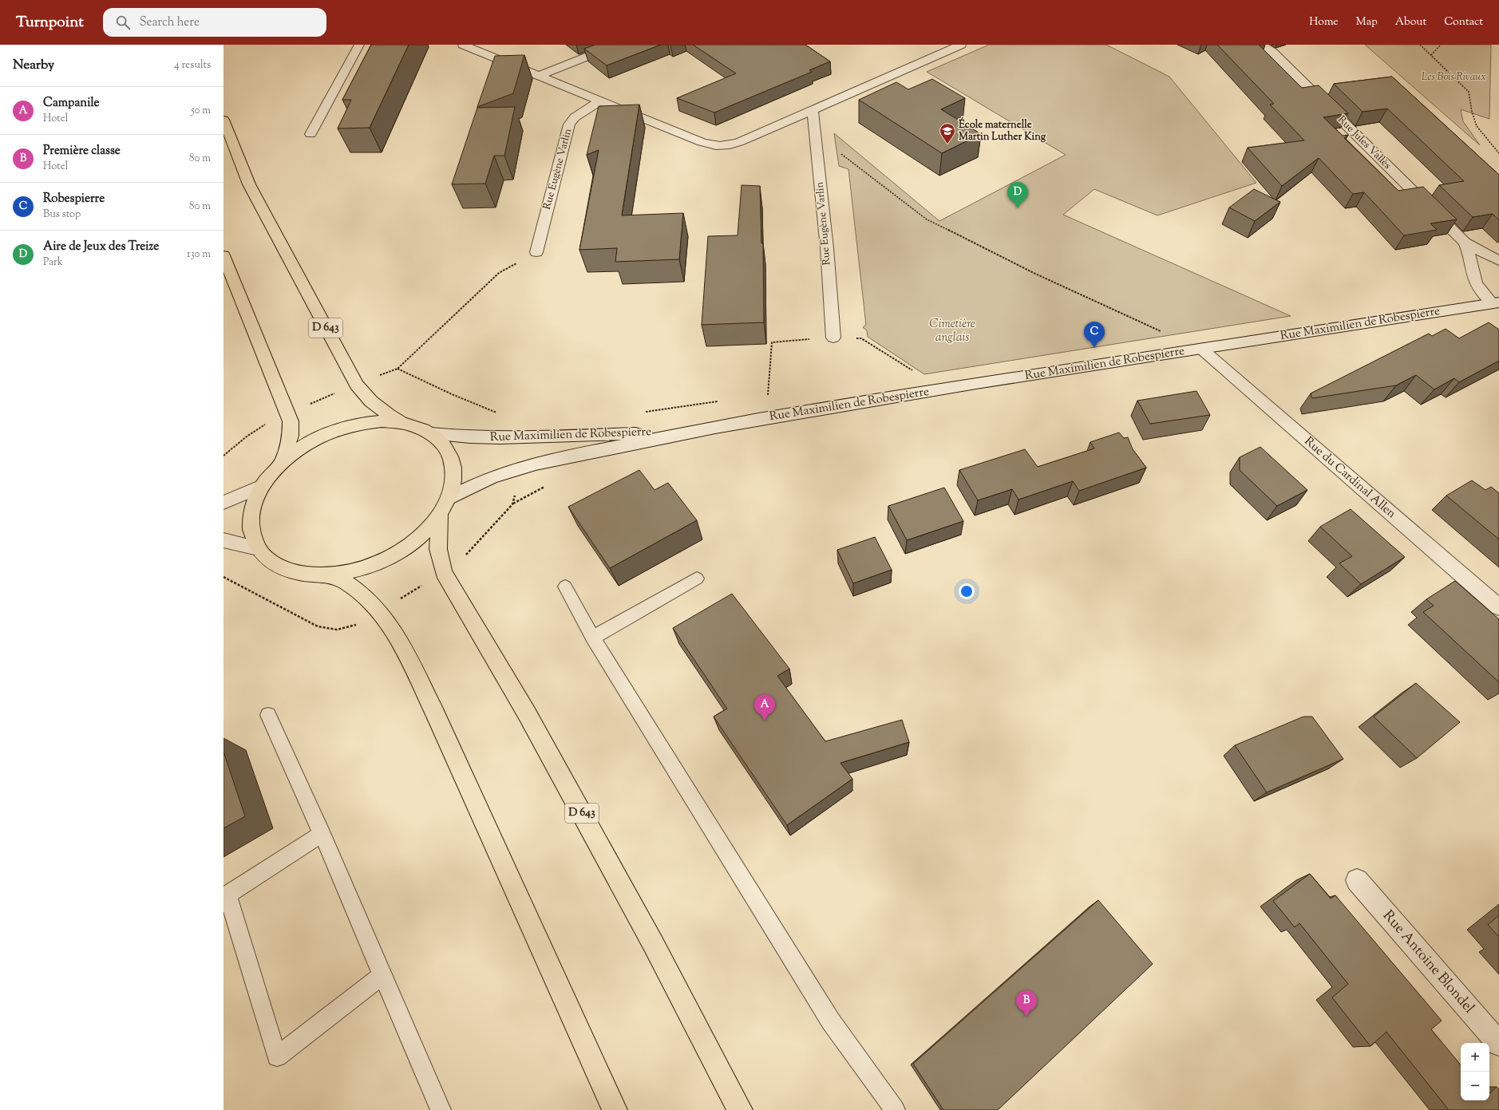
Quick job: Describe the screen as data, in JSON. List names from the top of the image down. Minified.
{"streets":{"highway":["D 643"],"street":["Rue Jules Vallès","Rue Eugène Varlin","Rue Maximilien de Robespierre","Rue du Cardinal Allen","Rue Antoine Blondel"]},"crossings":[["Rue Jules Vallès","Rue Maximilien de Robespierre"],["Rue Maximilien de Robespierre","D 643"],["Rue Maximilien de Robespierre","Rue du Cardinal Allen"]],"parks":["Les Bois Rivaux","Cimetière anglais"],"places":{"school or university":["École maternelle Martin Luther King"]},"page":{"header":"Turnpoint","search":"Search here","nav":["Home","Map","About","Contact"],"heading":["Nearby","4 results"],"list":[{"mark":"A","name":"Campanile","note":"Hotel","value":"50 m"},{"mark":"B","name":"Première classe","note":"Hotel","value":"80 m"},{"mark":"C","name":"Robespierre","note":"Bus stop","value":"80 m"},{"mark":"D","name":"Aire de Jeux des Treize","note":"Park","value":"130 m"}],"pins":["D","C","A","B"],"map_buttons":["+","−"]}}
